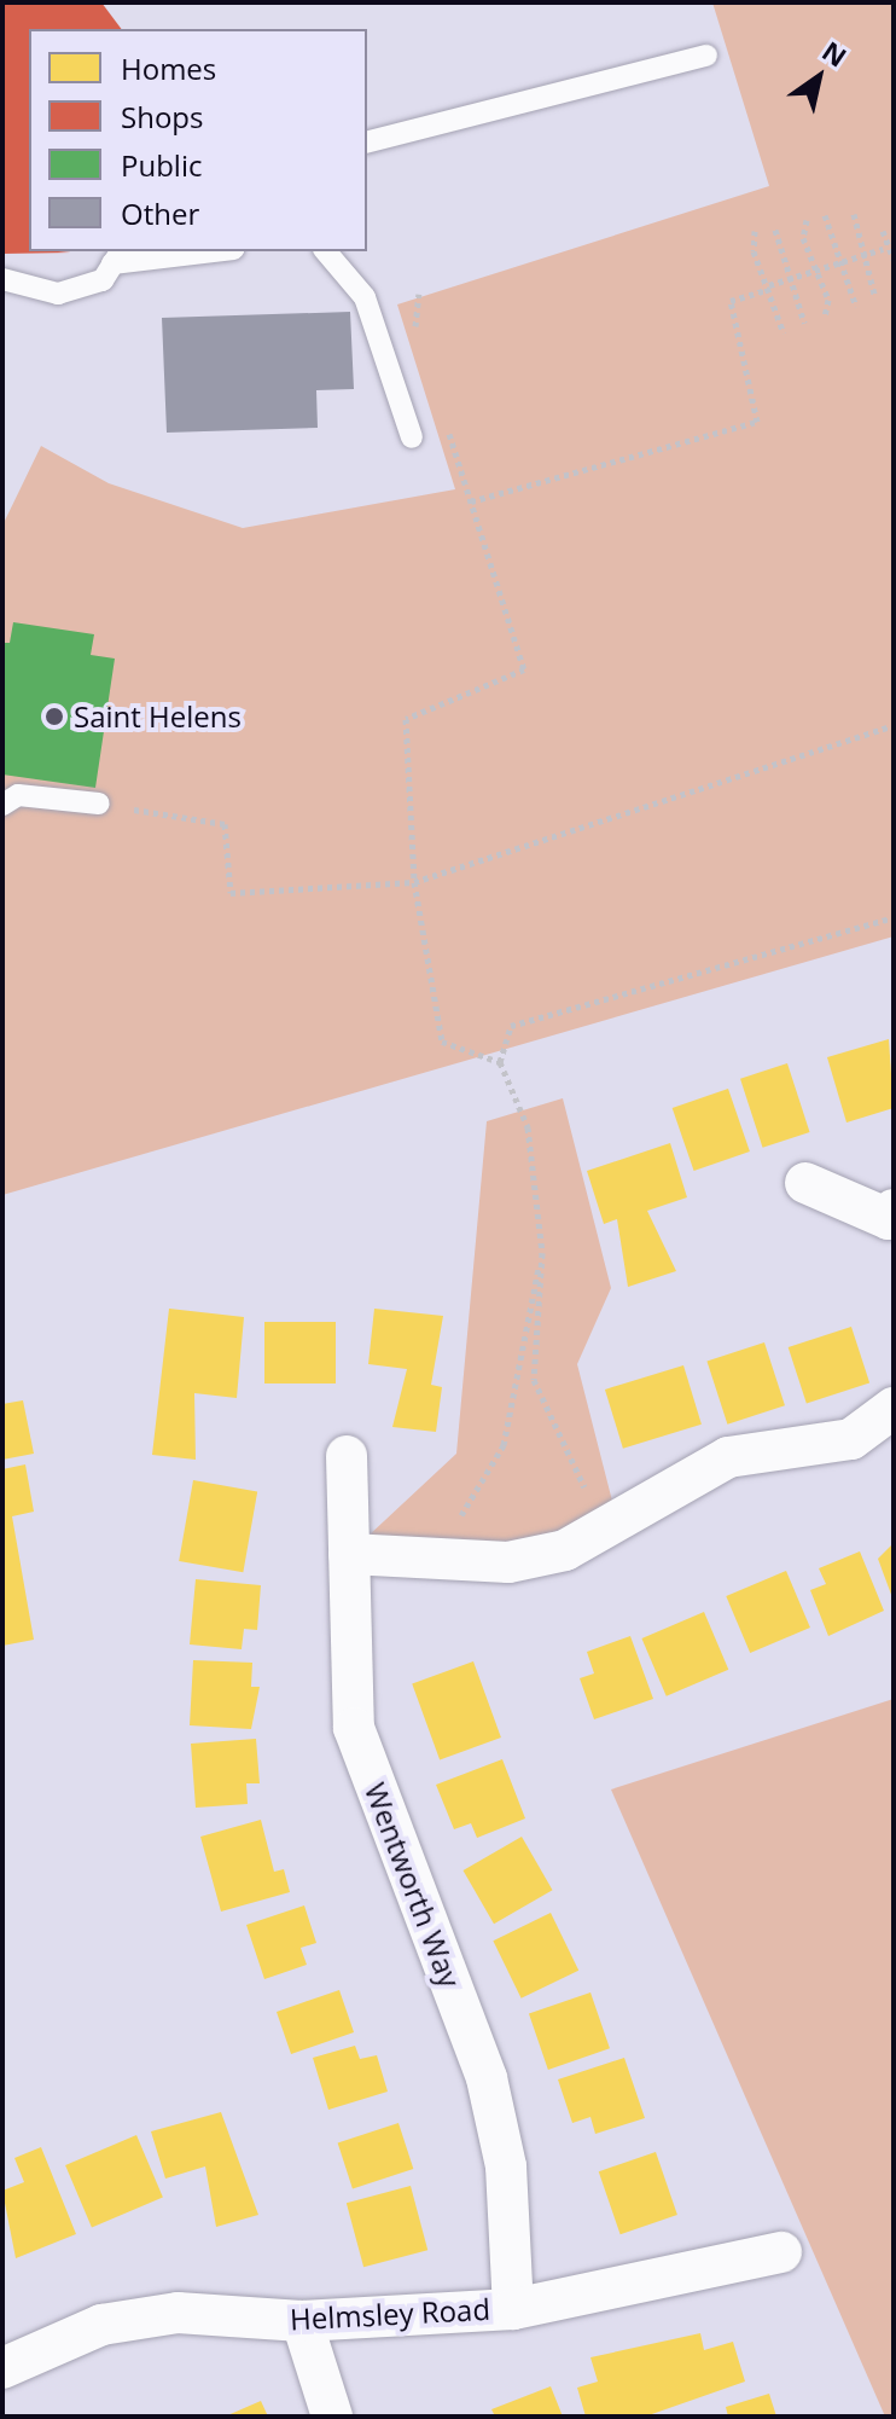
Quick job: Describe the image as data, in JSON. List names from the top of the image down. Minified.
{"streets":{"street":["Wentworth Way","Helmsley Road"]},"crossings":[["Wentworth Way","Helmsley Road"]],"places":["Saint Helens"],"legend":["Homes","Shops","Public","Other"],"north":"top right"}
